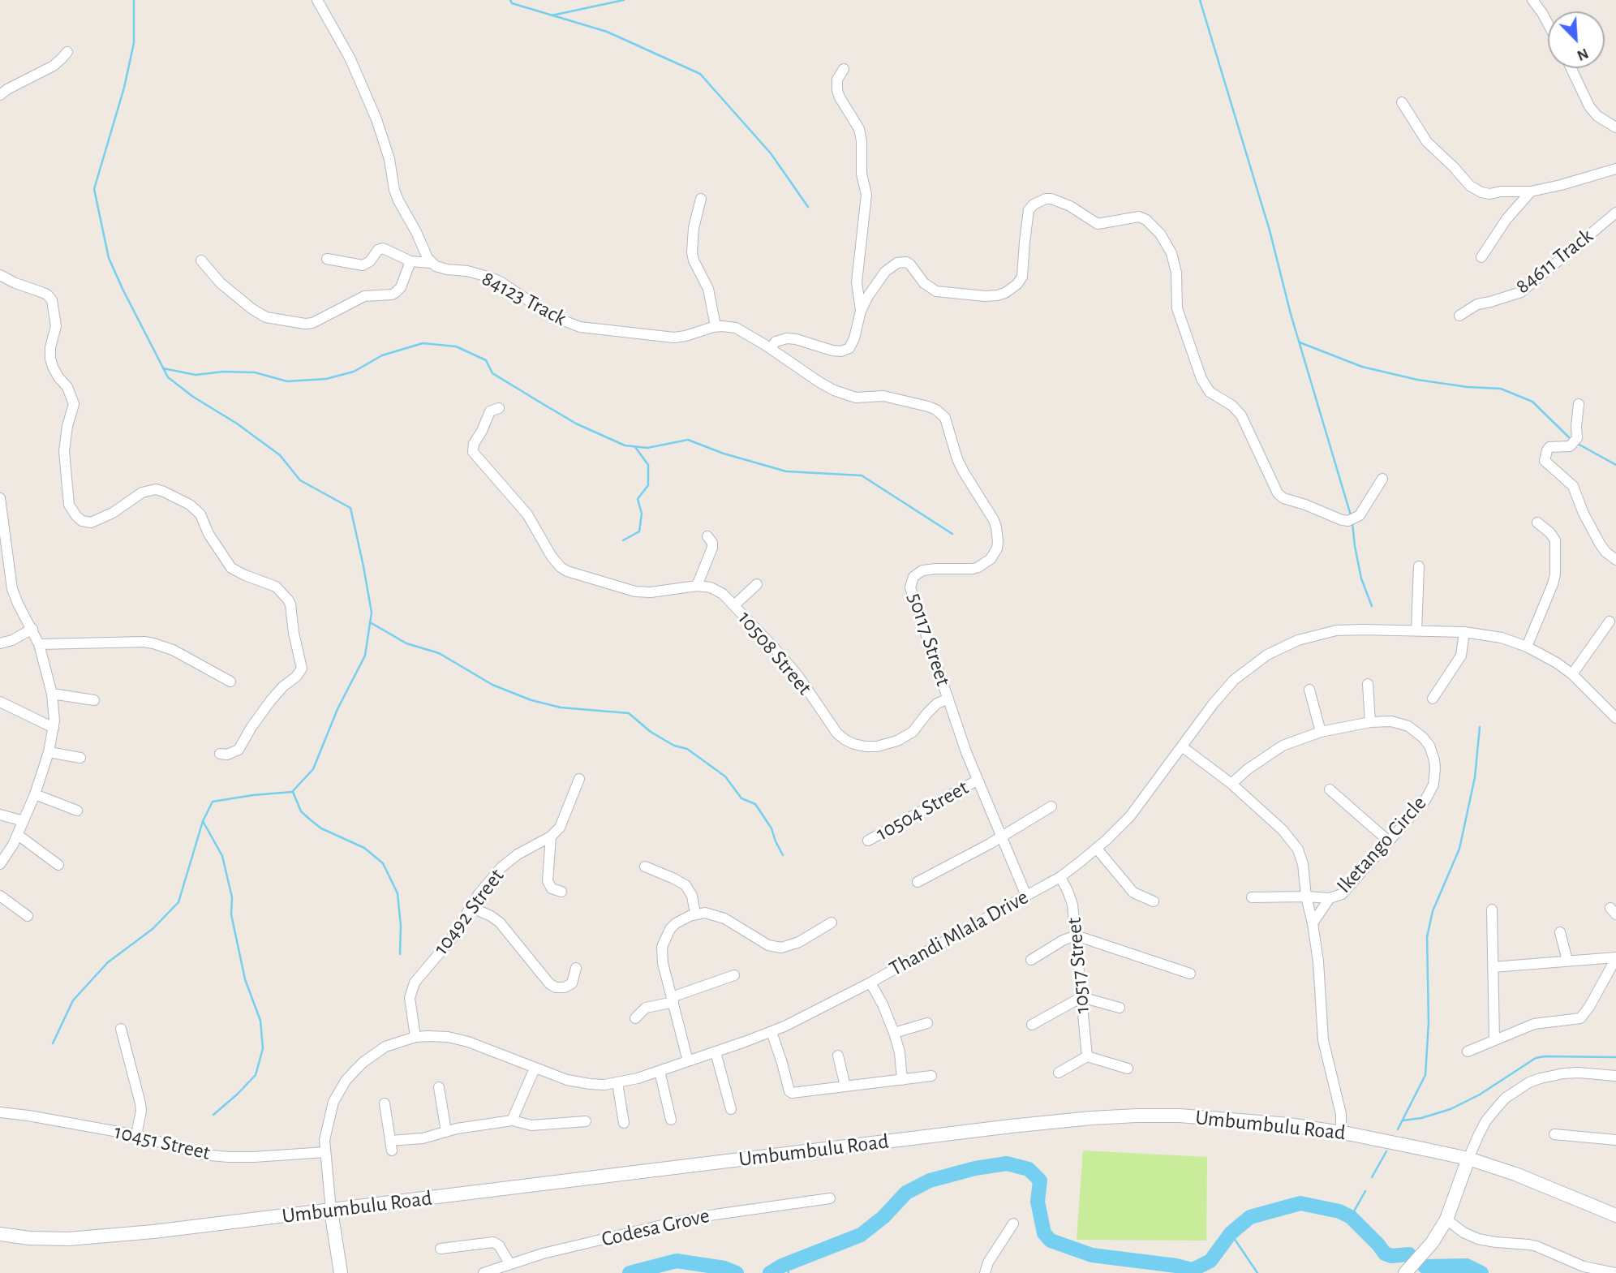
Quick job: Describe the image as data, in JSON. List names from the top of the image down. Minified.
{"streets":{"main road":["Umbumbulu Road"],"street":["84611 Track","84123 Track","50117 Street","10508 Street","10504 Street","Iketango Circle","10492 Street","Thandi Mlala Drive","10517 Street","10451 Street","Codesa Grove"]},"crossings":[["50117 Street","10508 Street"],["Iketango Circle","Thandi Mlala Drive"],["10492 Street","Thandi Mlala Drive"],["Thandi Mlala Drive","10517 Street"],["Thandi Mlala Drive","Umbumbulu Road"],["Thandi Mlala Drive","10451 Street"]],"north":"bottom right"}
